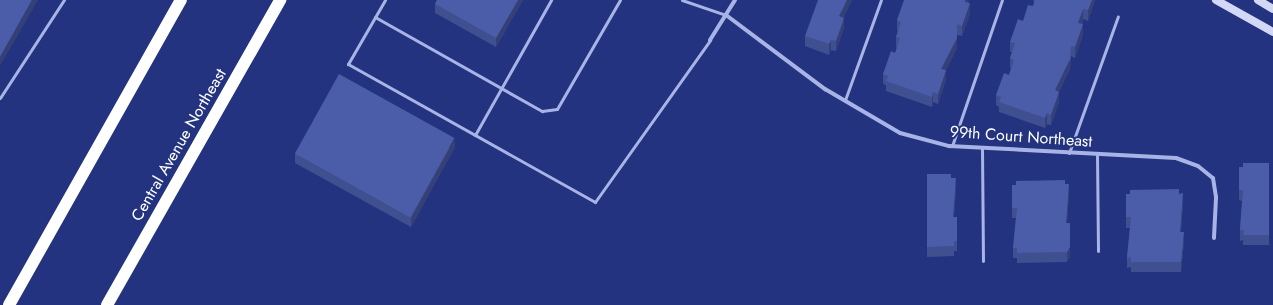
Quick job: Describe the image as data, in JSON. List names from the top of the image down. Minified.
{"streets":{"highway":["Central Avenue Northeast"],"street":["99th Court Northeast"]}}
